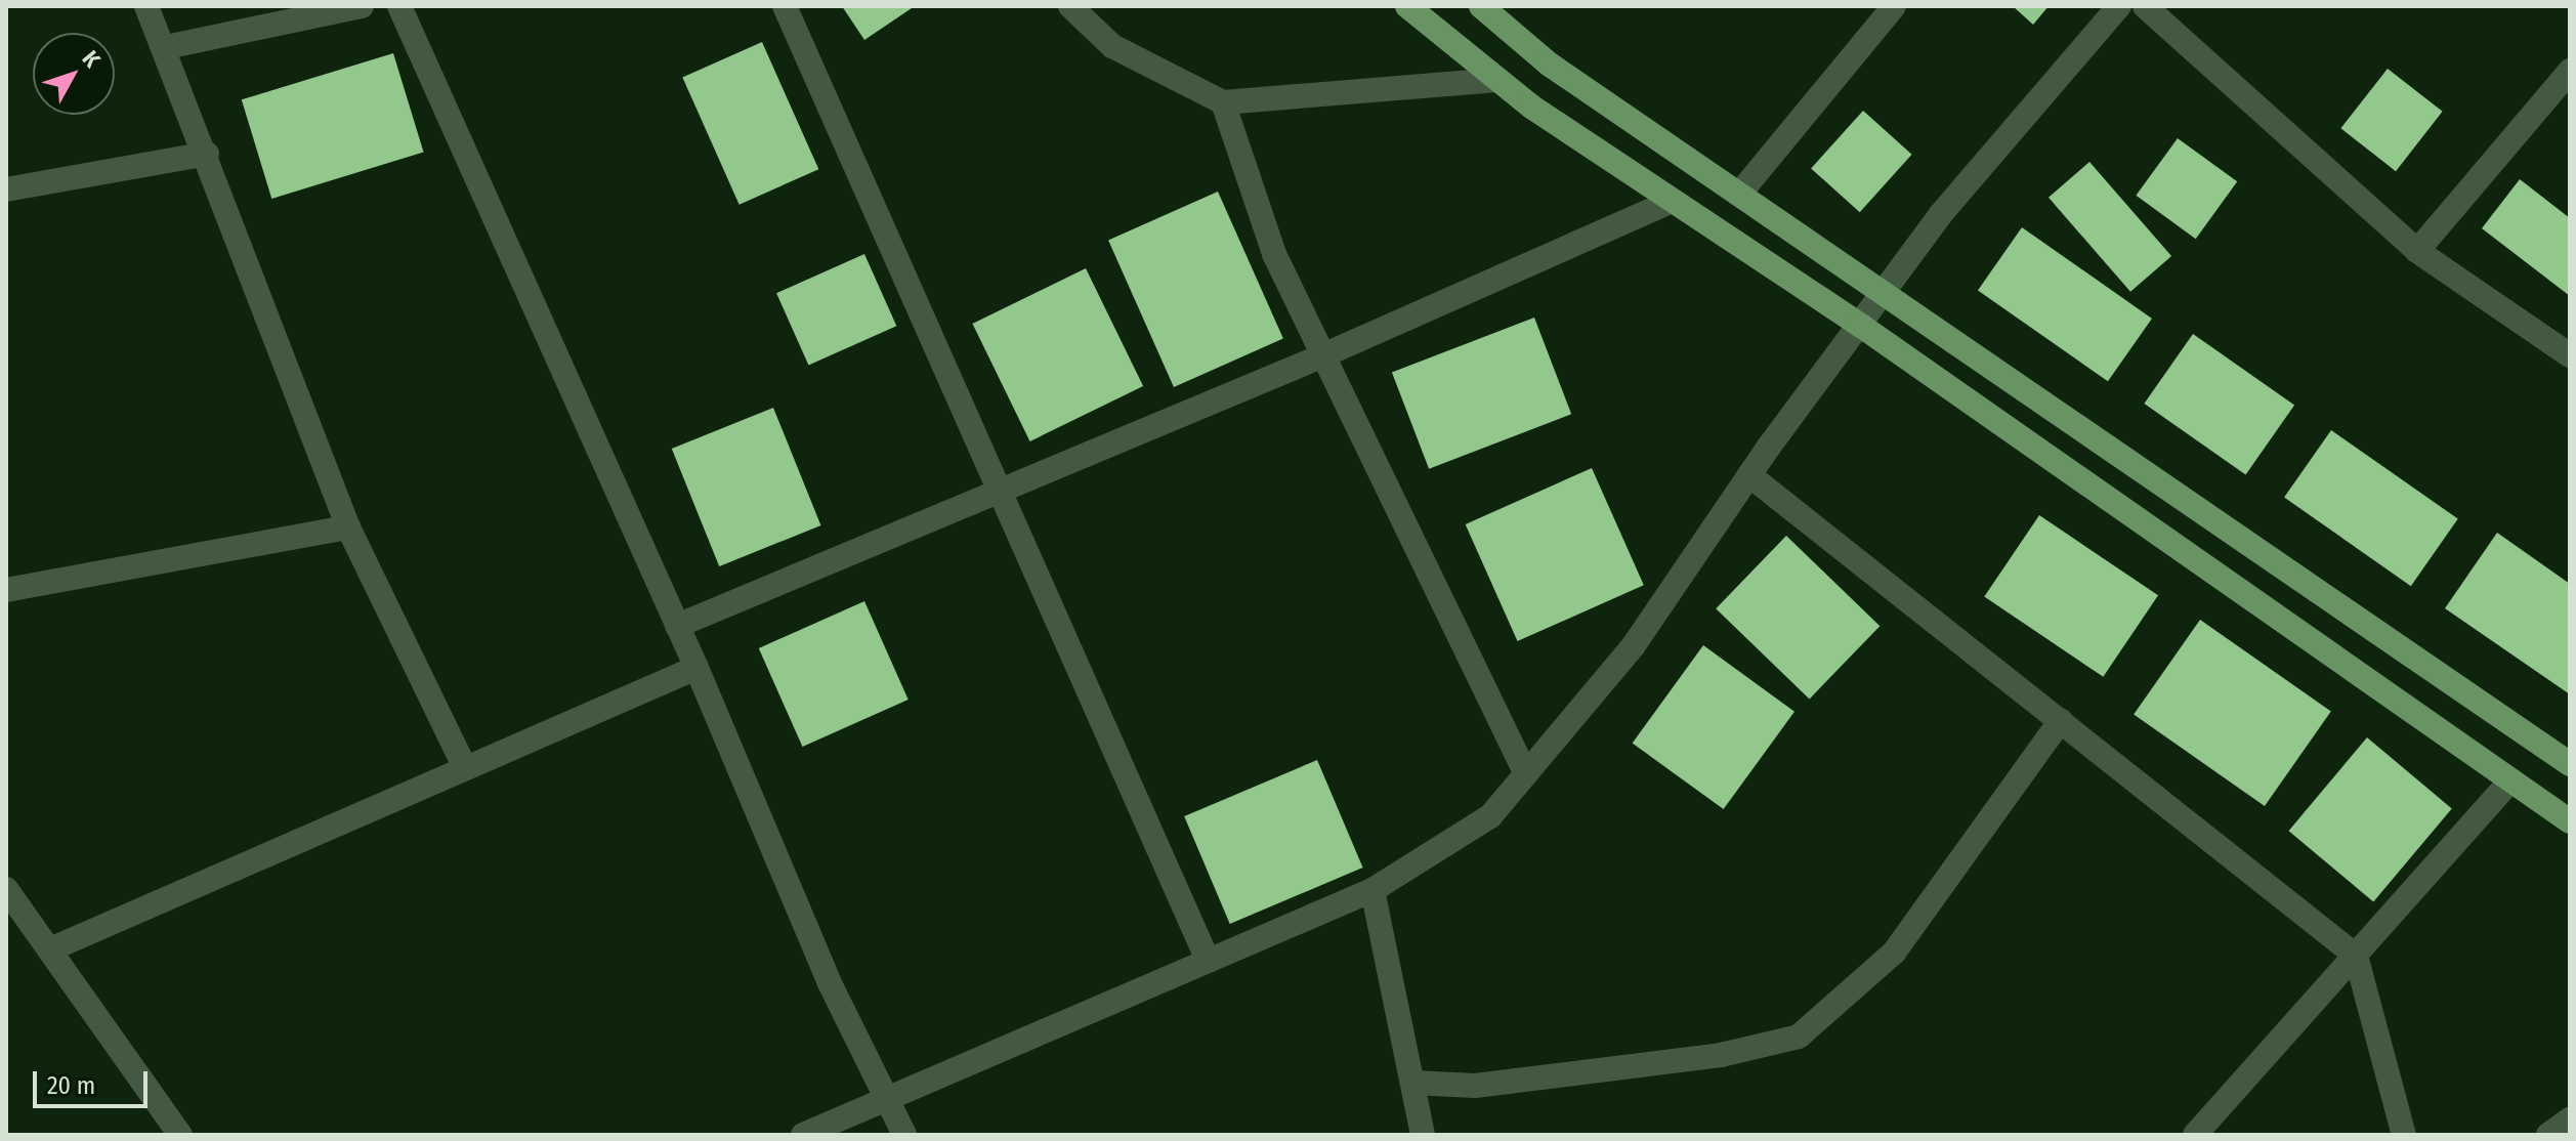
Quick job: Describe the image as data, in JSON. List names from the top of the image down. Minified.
{"scale_bar":"20 m","north":"top right"}
